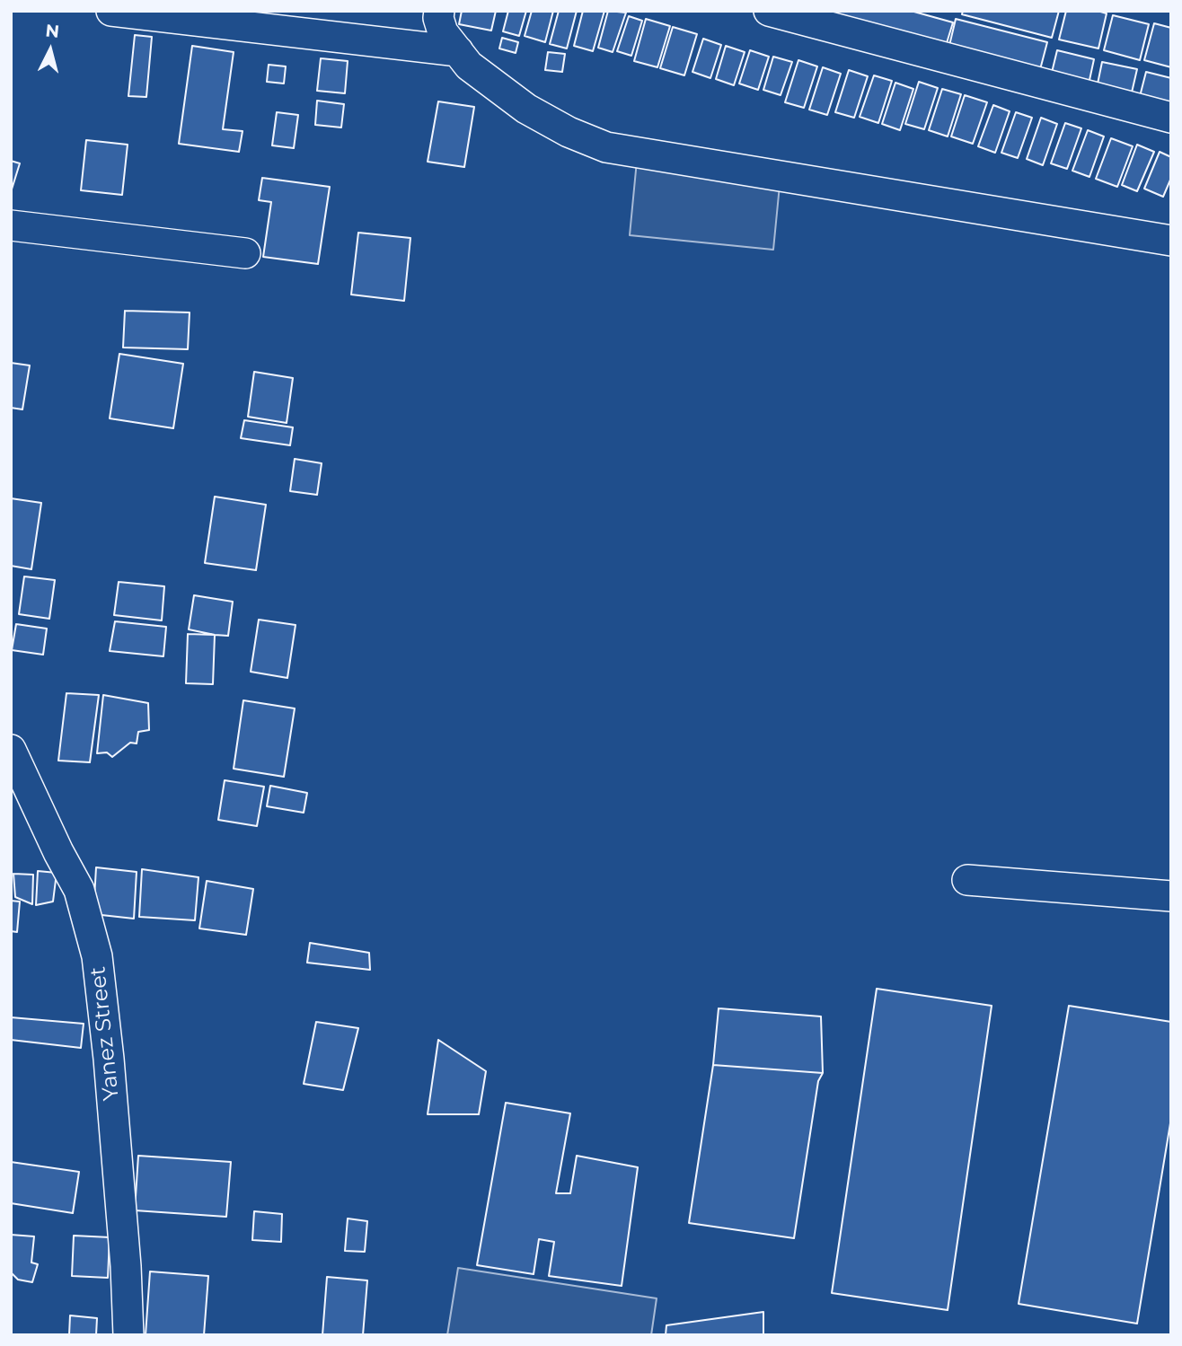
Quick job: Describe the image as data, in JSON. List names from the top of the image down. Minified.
{"streets":{"street":["Yanez Street"]},"north":"top"}
